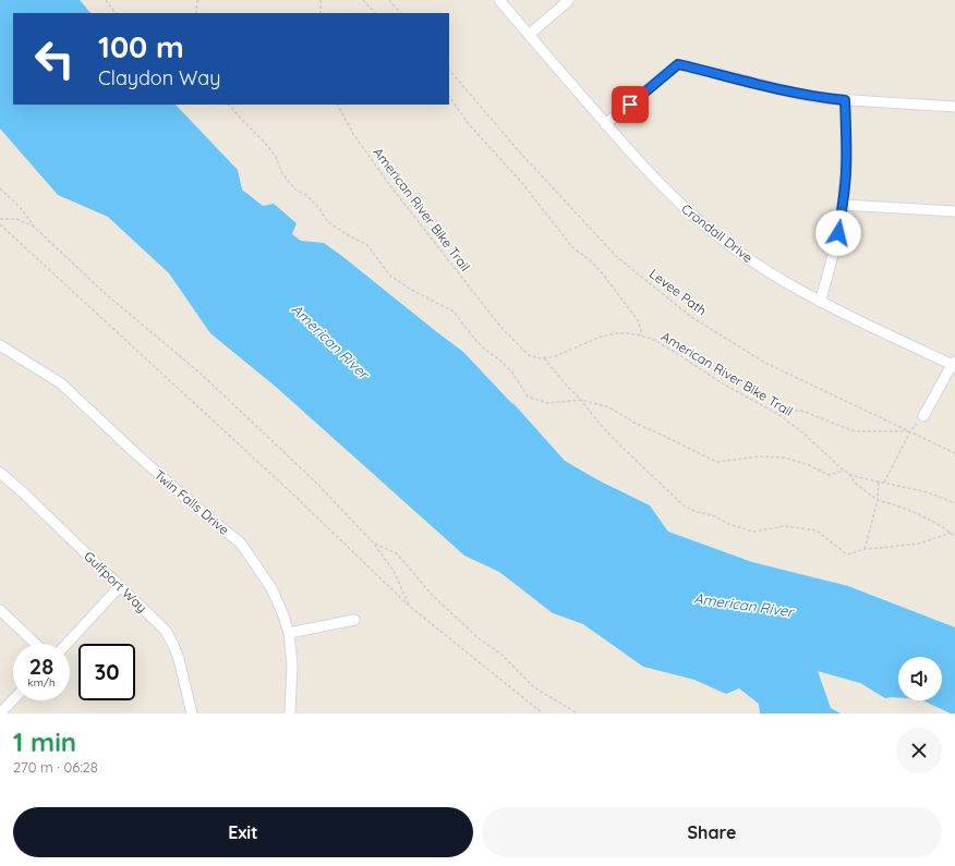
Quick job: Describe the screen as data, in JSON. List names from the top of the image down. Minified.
{"streets":{"street":["Crondall Drive","Twin Falls Drive","Gulfport Way"],"path":["American River Bike Trail","Levee Path"]},"water":["American River"],"page":{"turn":["100 m","Claydon Way"],"speed":"28 km/h","limit":"30","heading":["1 min","270 m · 06:28"],"buttons":["Exit","Share"]}}
